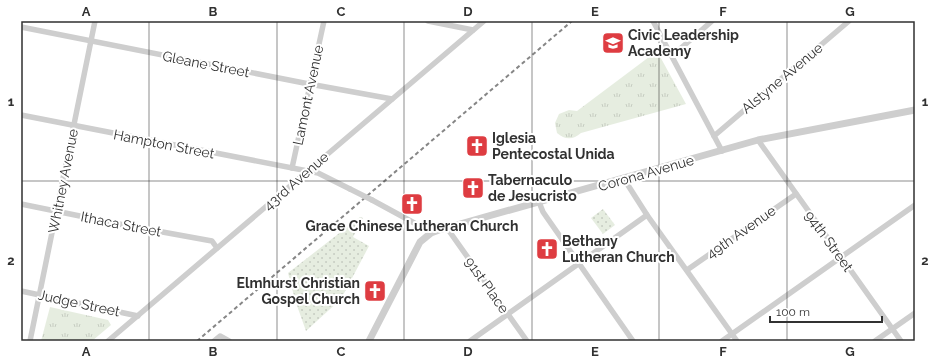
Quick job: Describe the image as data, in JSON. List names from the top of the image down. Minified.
{"streets":{"street":["Gleane Street","Alstyne Avenue","Lamont Avenue","Hampton Street","Corona Avenue","Whitney Avenue","43rd Avenue","Ithaca Street","49th Avenue","94th Street","91st Place","Judge Street"]},"crossings":[["Gleane Street","Lamont Avenue"],["Gleane Street","Whitney Avenue"],["Gleane Street","43rd Avenue"],["Lamont Avenue","Hampton Street"],["Hampton Street","Whitney Avenue"],["Hampton Street","43rd Avenue"],["Corona Avenue","94th Street"],["Corona Avenue","91st Place"],["Whitney Avenue","Ithaca Street"],["Whitney Avenue","Judge Street"],["43rd Avenue","Ithaca Street"],["43rd Avenue","Judge Street"],["49th Avenue","94th Street"]],"places":{"school or university":["Civic Leadership Academy"],"church":["Iglesia Pentecostal Unida","Tabernaculo de Jesucristo","Grace Chinese Lutheran Church","Bethany Lutheran Church","Elmhurst Christian Gospel Church"]},"scale_bar":"100 m","grid":{"columns":["A","B","C","D","E","F","G"],"rows":["1","2"]}}
